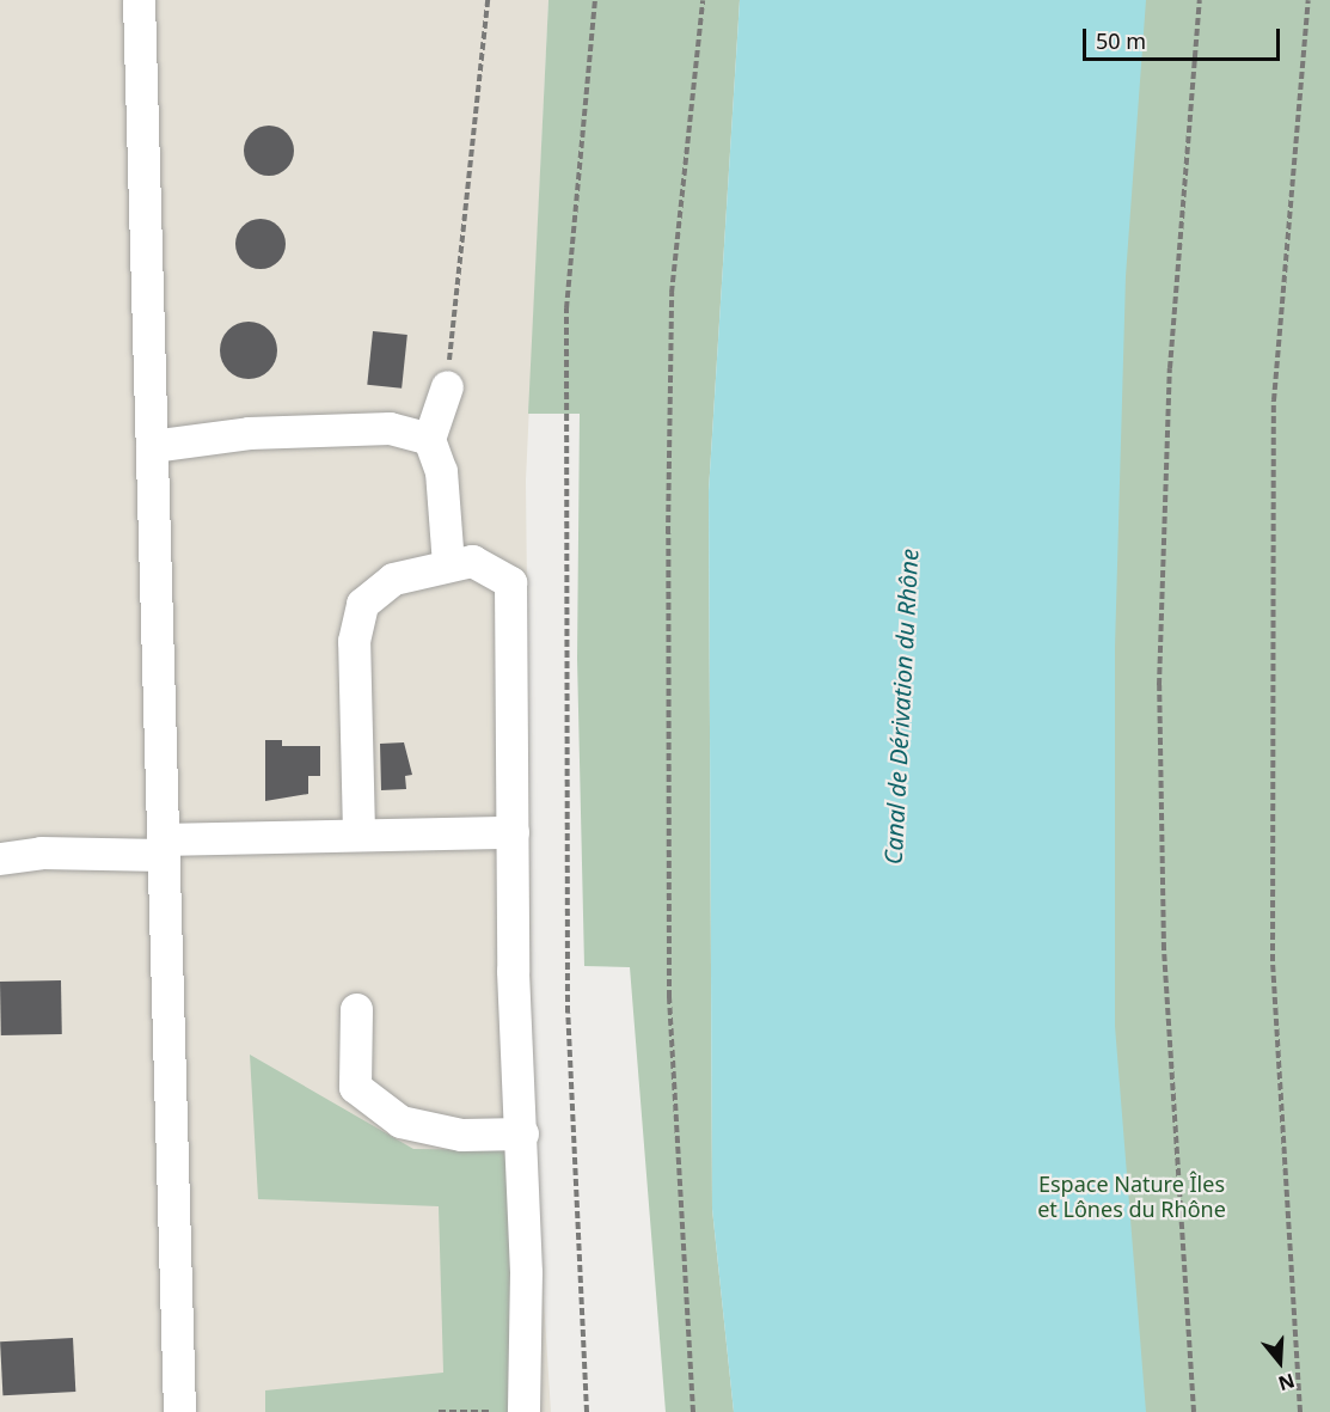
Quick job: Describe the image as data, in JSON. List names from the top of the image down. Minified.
{"water":["Canal de Dérivation du Rhône"],"parks":["Espace Nature Îles et Lônes du Rhône"],"scale_bar":"50 m","north":"bottom"}
